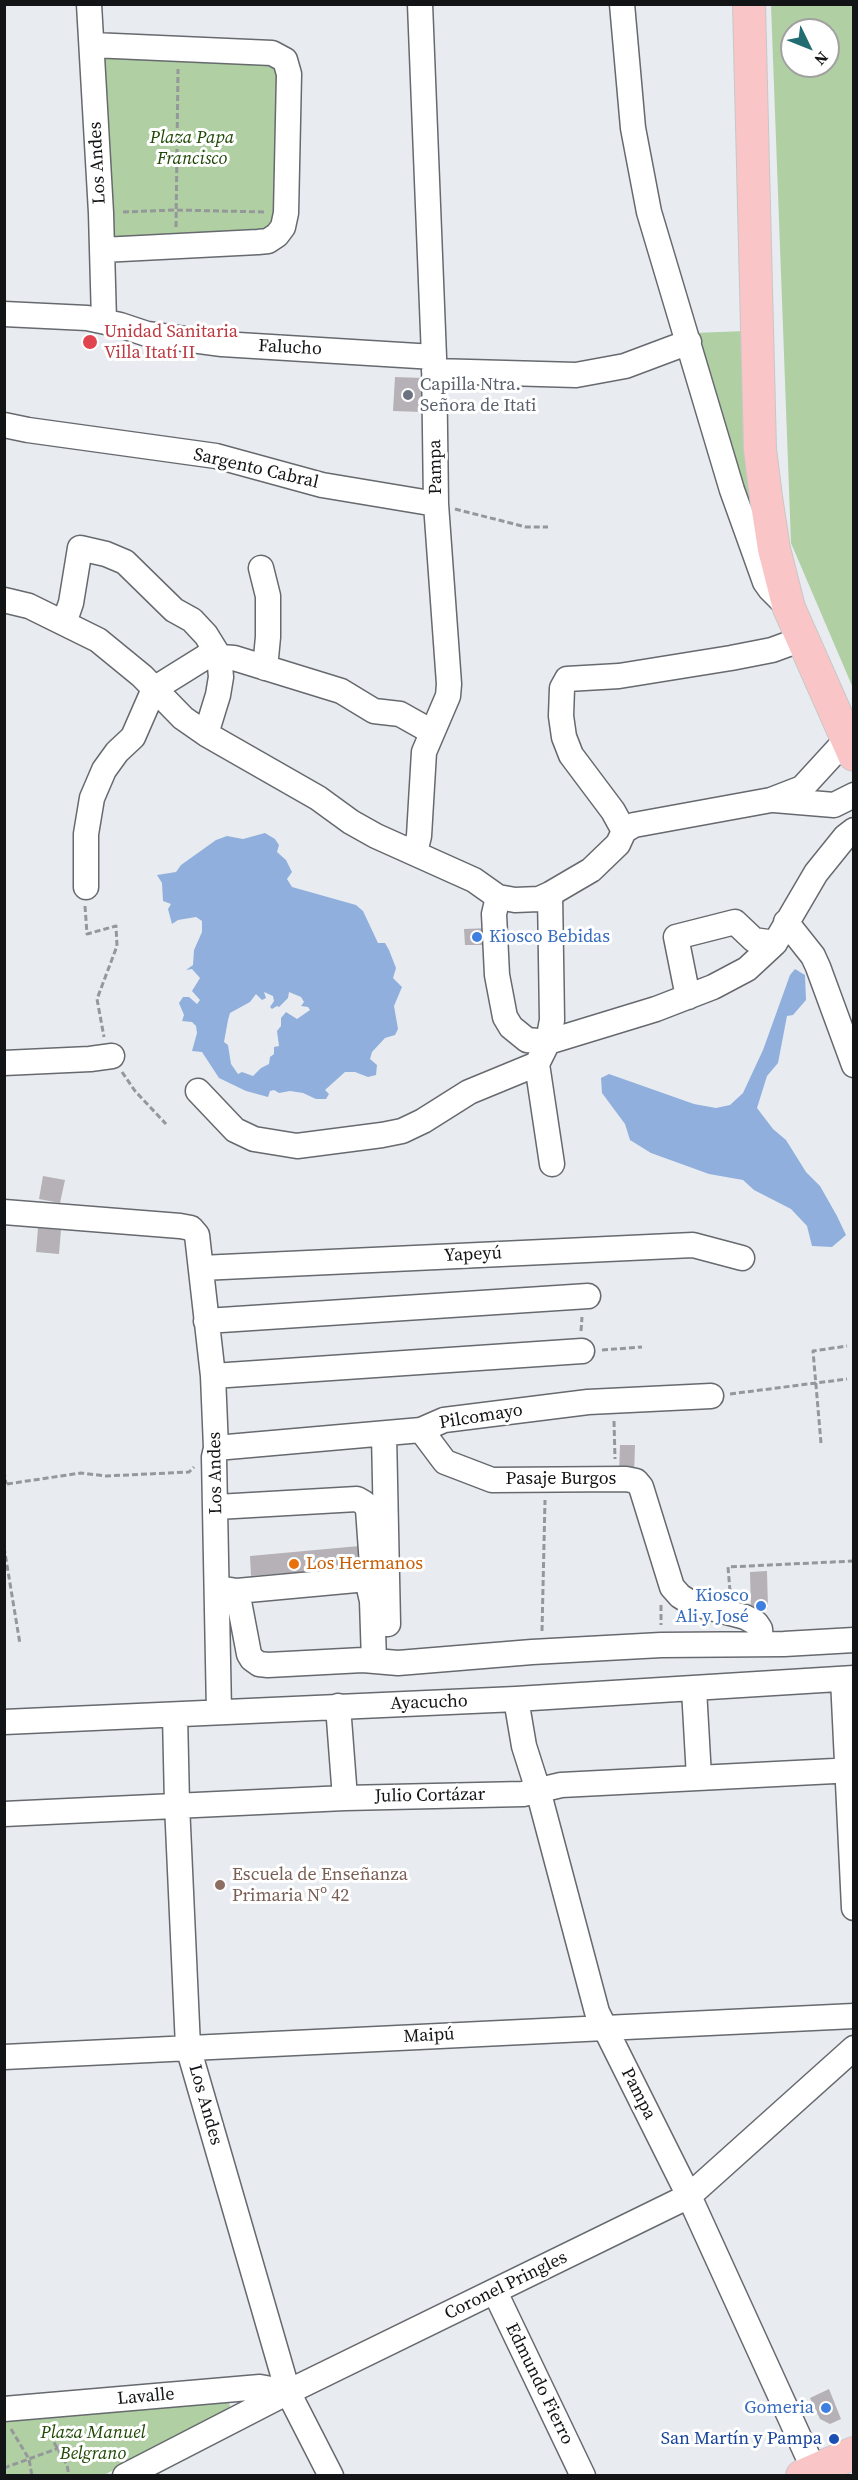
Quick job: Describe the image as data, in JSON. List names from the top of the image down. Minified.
{"streets":{"street":["Los Andes","Falucho","Pampa","Sargento Cabral","Yapeyú","Pilcomayo","Pasaje Burgos","Ayacucho","Julio Cortázar","Maipú","Coronel Pringles","Edmundo Fierro","Lavalle"]},"crossings":[["Los Andes","Falucho"],["Los Andes","Yapeyú"],["Los Andes","Pilcomayo"],["Los Andes","Ayacucho"],["Los Andes","Julio Cortázar"],["Los Andes","Maipú"],["Los Andes","Coronel Pringles"],["Los Andes","Lavalle"],["Falucho","Pampa"],["Pampa","Sargento Cabral"],["Pampa","Ayacucho"],["Pampa","Julio Cortázar"],["Pampa","Maipú"],["Pampa","Coronel Pringles"],["Pilcomayo","Pasaje Burgos"],["Coronel Pringles","Edmundo Fierro"],["Coronel Pringles","Lavalle"]],"parks":["Plaza Papa Francisco","Plaza Manuel Belgrano"],"places":["Unidad Sanitaria Villa Itatí II","Capilla Ntra. Señora de Itati","Kiosco Bebidas","Los Hermanos","Kiosco Ali y José","Escuela de Enseñanza Primaria Nº 42","Gomeria","San Martín y Pampa"],"north":"bottom right"}
